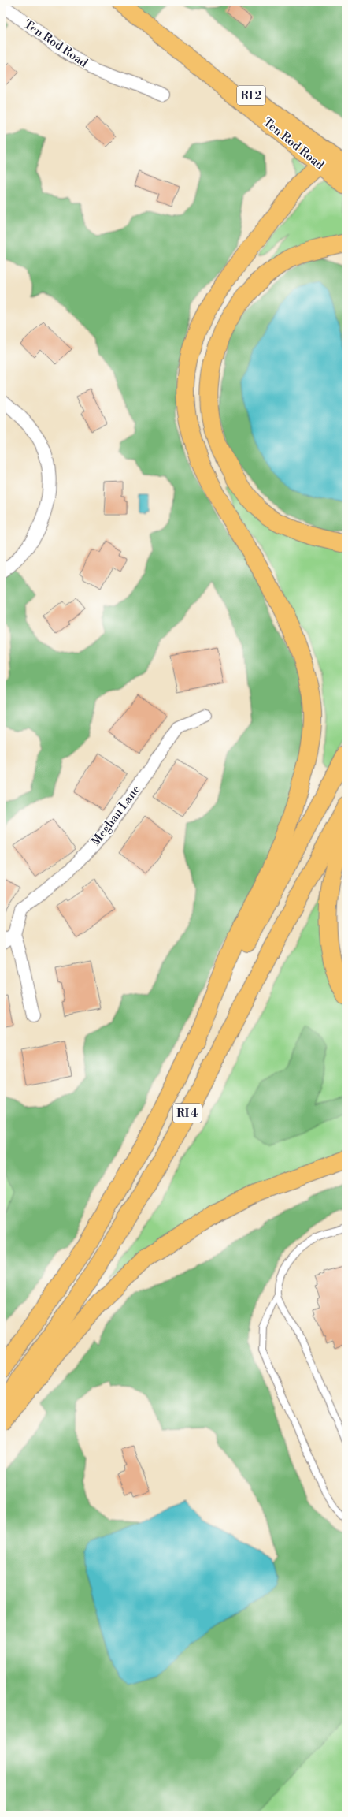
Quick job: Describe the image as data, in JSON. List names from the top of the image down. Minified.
{"streets":{"main road":["Ten Rod Road","RI 2","RI 4"],"street":["Meghan Lane"]}}
